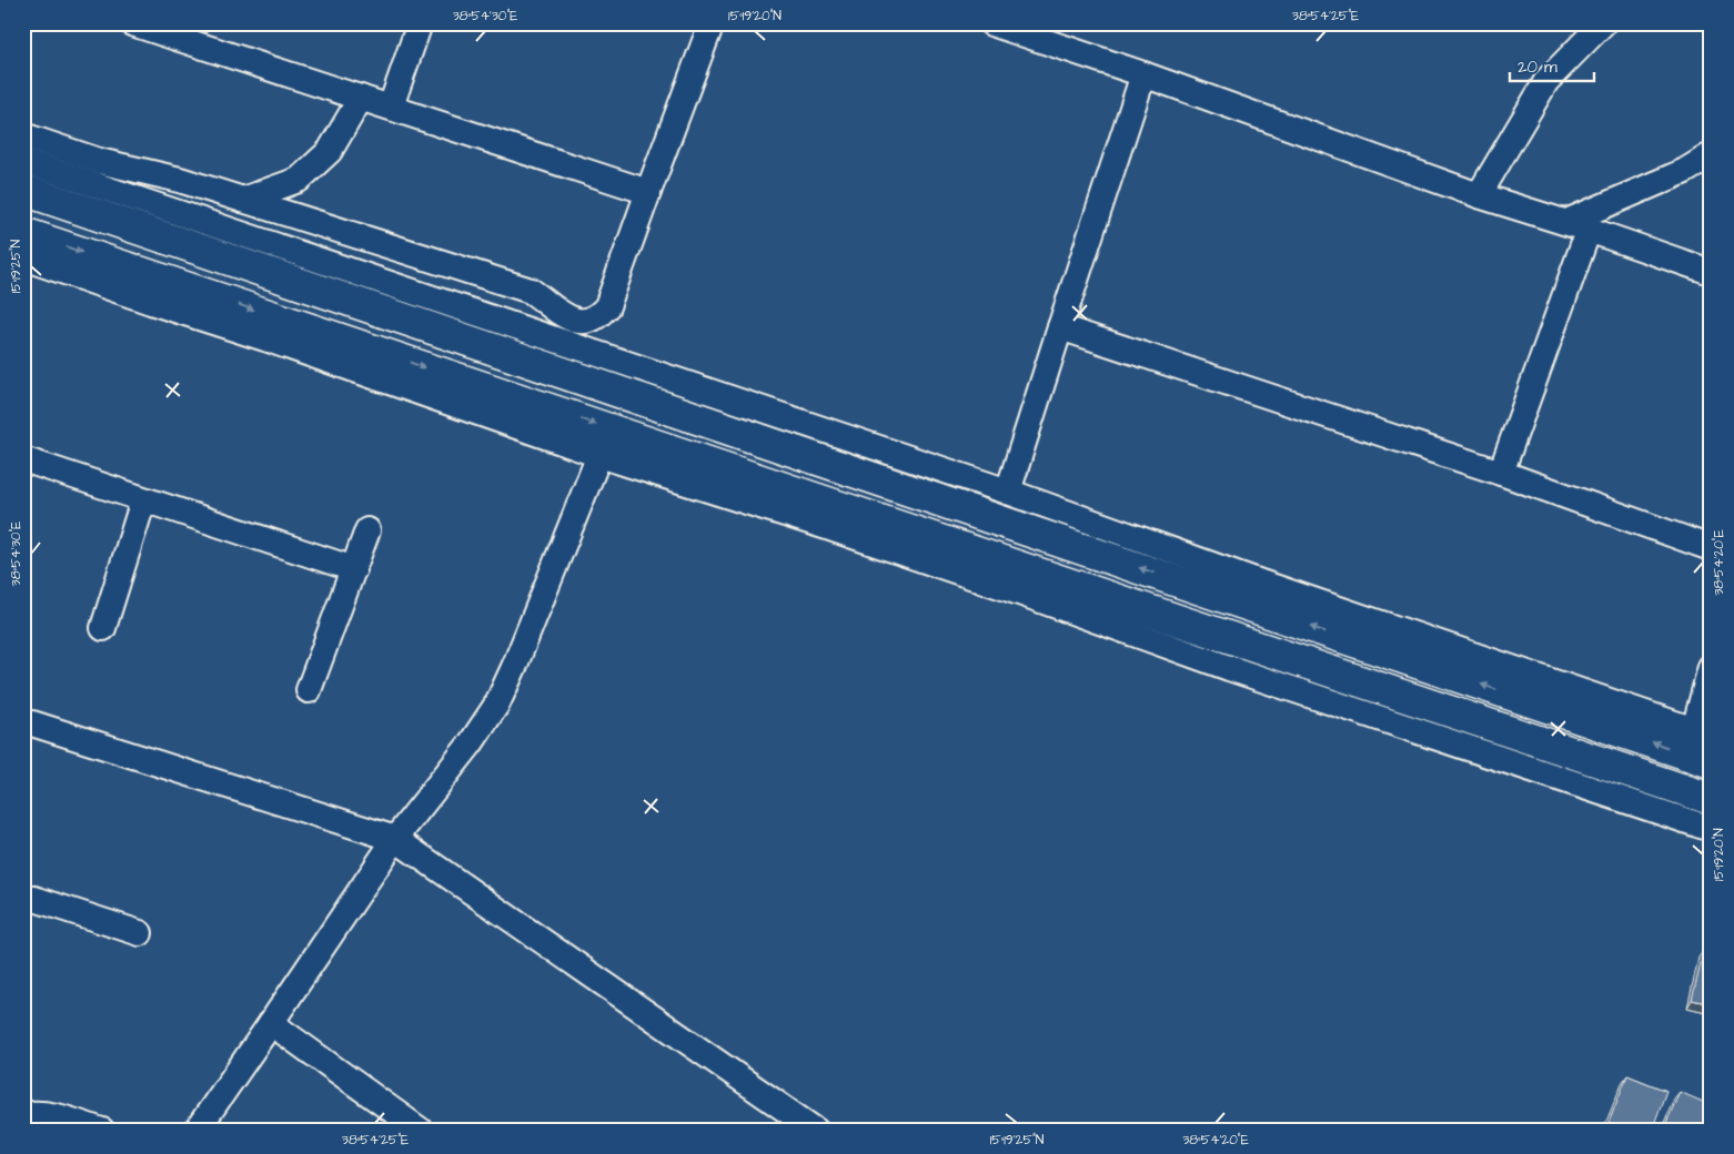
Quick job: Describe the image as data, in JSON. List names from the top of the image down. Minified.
{"scale_bar":"20 m","coordinates":["38°54'30\"E","15°19'20\"N","38°54'25\"E","15°19'25\"N","38°54'20\"E"]}
